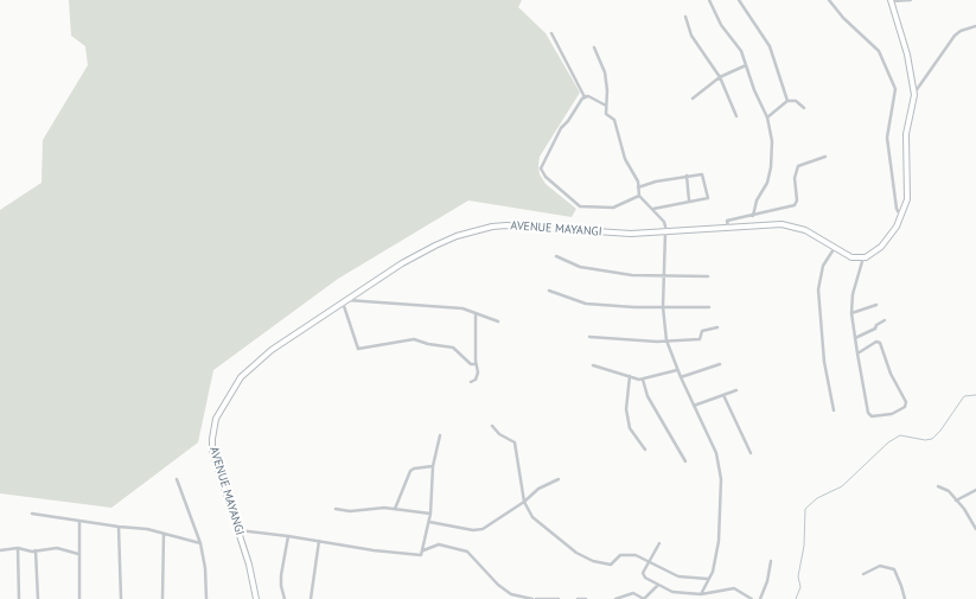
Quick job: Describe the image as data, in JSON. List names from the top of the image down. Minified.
{"streets":{"street":["AVENUE MAYANGI"]}}
